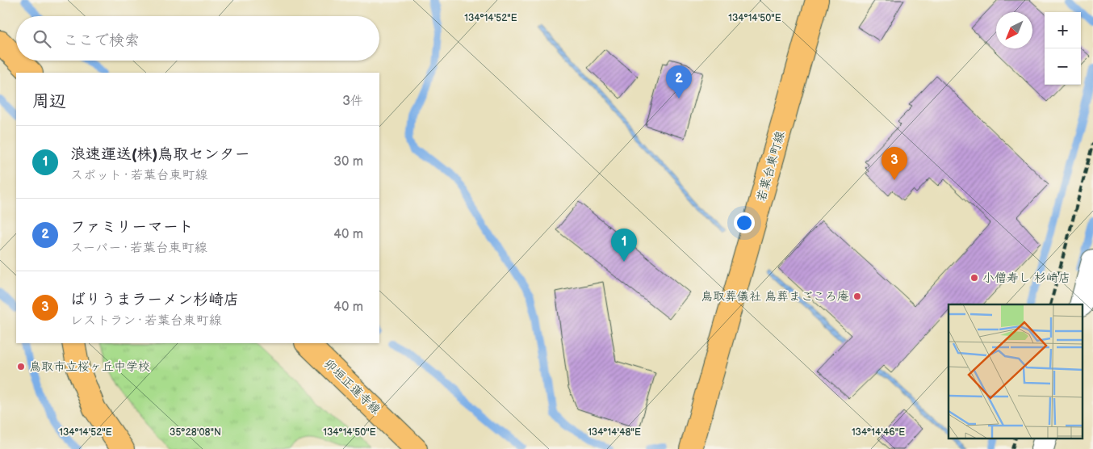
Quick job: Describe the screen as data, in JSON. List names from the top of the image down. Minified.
{"streets":{"main road":["若葉台東町線","卯垣正蓮寺線"]},"places":["小僧寿し 杉崎店","鳥取葬儀社 鳥葬まごころ庵","鳥取市立桜ヶ丘中学校"],"north":"bottom left","page":{"map_buttons":["+","−"],"search":"ここで検索","pins":["2","3","1"],"heading":["周辺","3件"],"list":[{"mark":"1","name":"浪速運送(株)鳥取センター","note":"スポット · 若葉台東町線","value":"30 m"},{"mark":"2","name":"ファミリーマート","note":"スーパー · 若葉台東町線","value":"40 m"},{"mark":"3","name":"ばりうまラーメン杉崎店","note":"レストラン · 若葉台東町線","value":"40 m"}]},"coordinates":["134°14'52\"E","134°14'50\"E","134°14'48\"E","134°14'46\"E","35°28'08\"N"]}
